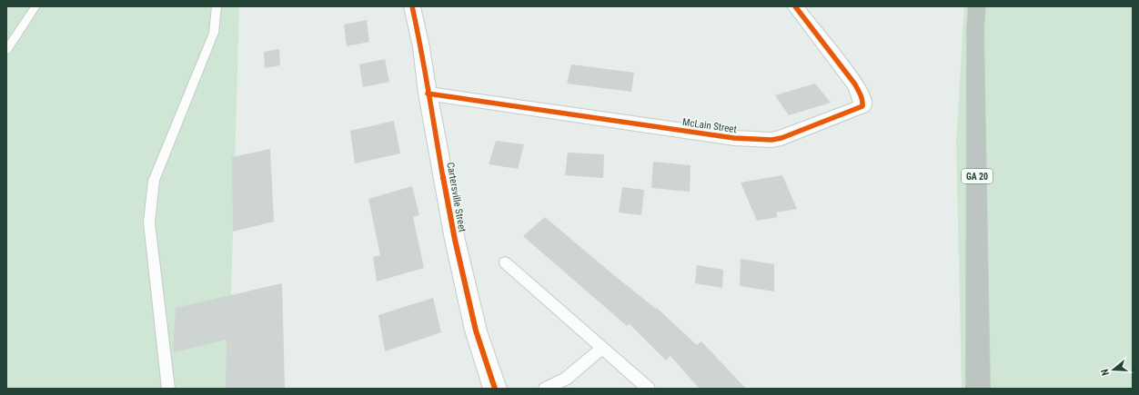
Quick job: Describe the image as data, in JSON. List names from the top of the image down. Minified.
{"streets":{"highway":["GA 20"],"street":["McLain Street","Cartersville Street"]},"crossings":[["McLain Street","Cartersville Street"]],"north":"left"}
